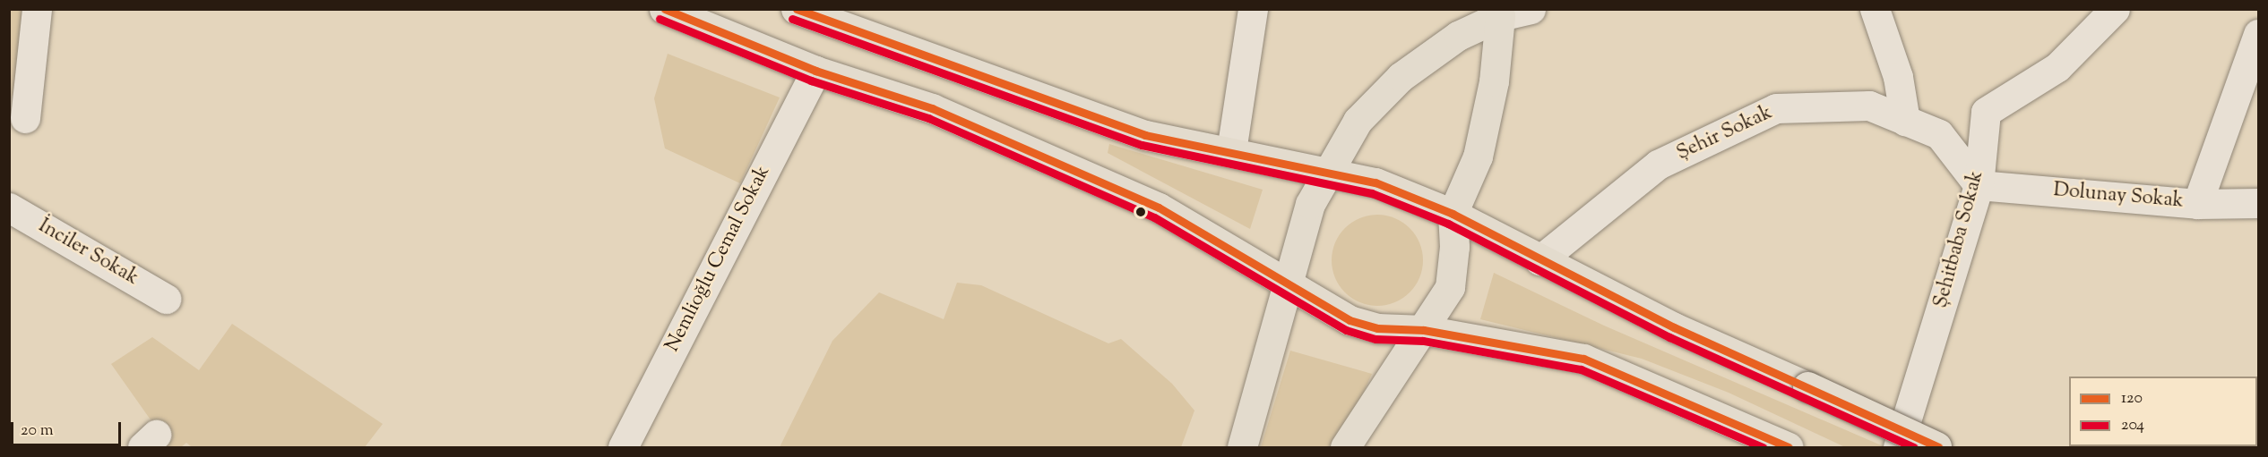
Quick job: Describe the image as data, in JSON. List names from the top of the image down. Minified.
{"streets":{"street":["Şehir Sokak","Dolunay Sokak","Şehitbaba Sokak","İnciler Sokak","Nemlioğlu Cemal Sokak"]},"crossings":[["Şehir Sokak","Dolunay Sokak"],["Şehir Sokak","Şehitbaba Sokak"],["Dolunay Sokak","Şehitbaba Sokak"]],"lines":["transit line 120","transit line 204"],"legend":["120","204"],"scale_bar":"20 m"}
